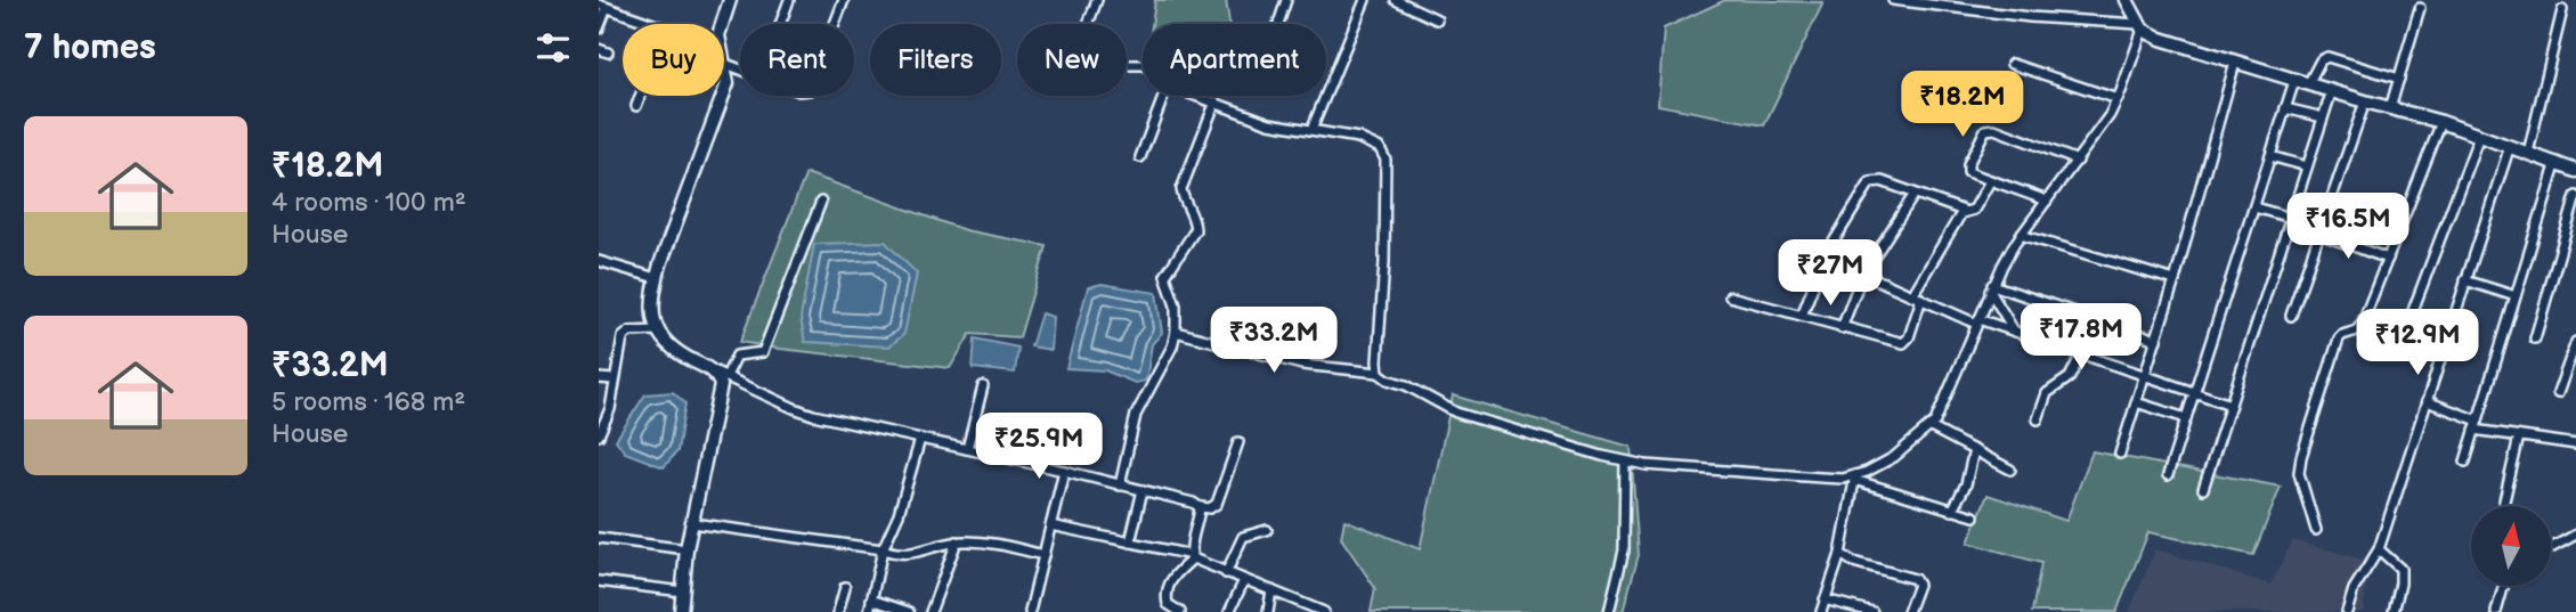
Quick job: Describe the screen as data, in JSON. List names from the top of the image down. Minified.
{"north":"top","page":{"heading":"7 homes","chip":["Buy","Rent","Filters","New","Apartment"],"price":["₹18.2M","₹16.5M","₹27M","₹17.8M","₹33.2M","₹12.9M","₹25.9M"],"list":[{"name":"₹18.2M","note":"4 rooms · 100 m² · House"},{"name":"₹33.2M","note":"5 rooms · 168 m² · House"}]}}
